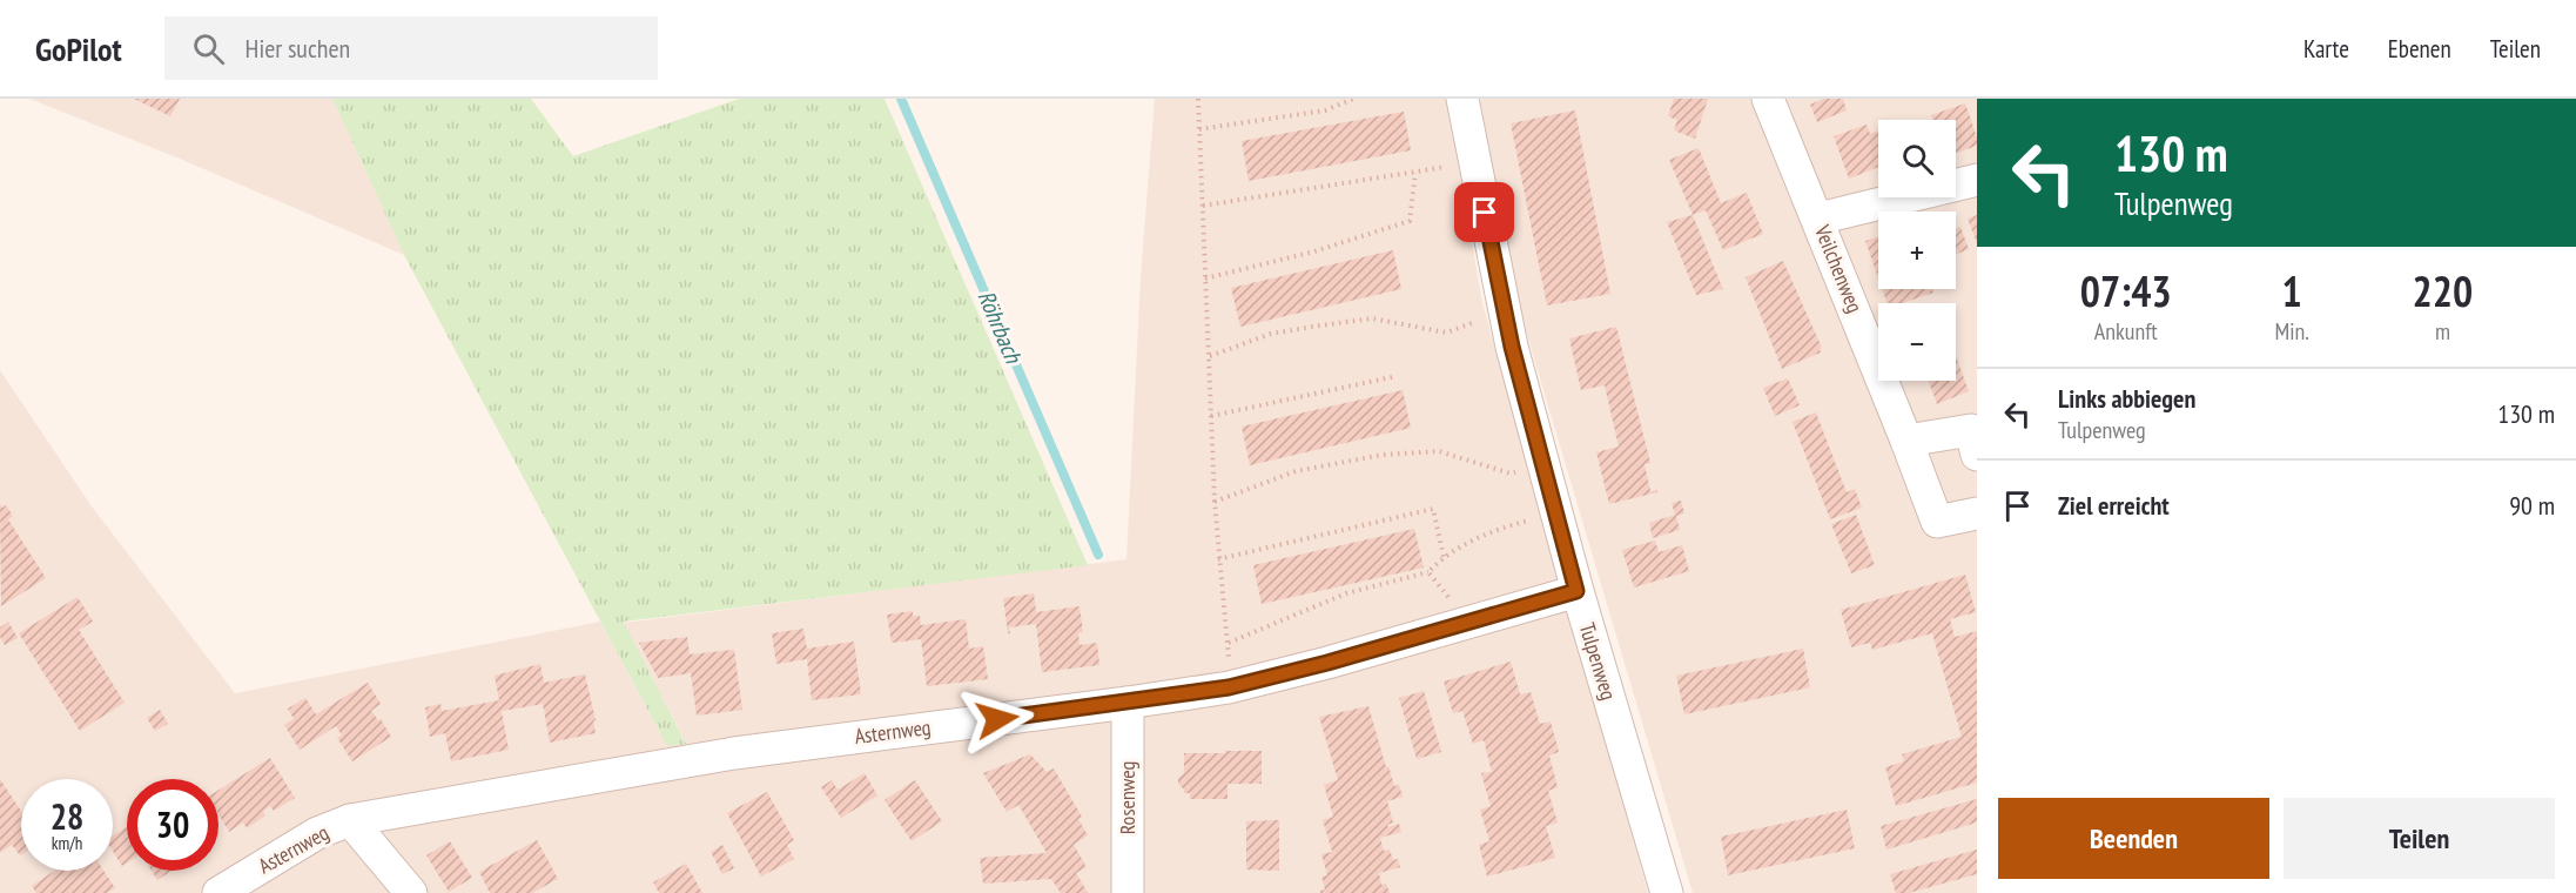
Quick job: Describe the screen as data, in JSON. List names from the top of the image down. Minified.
{"streets":{"street":["Veilchenweg","Tulpenweg","Asternweg","Rosenweg"]},"crossings":[["Tulpenweg","Asternweg"],["Asternweg","Rosenweg"]],"water":["Röhrbach"],"page":{"header":"GoPilot","search":"Hier suchen","nav":["Karte","Ebenen","Teilen"],"turn":["130 m","Tulpenweg"],"map_buttons":["+","−"],"eta":["07:43","Ankunft","1","Min.","220","m"],"list":[{"name":"Links abbiegen","note":"Tulpenweg","value":"130 m"},{"name":"Ziel erreicht","value":"90 m"}],"speed":"28 km/h","limit":"30","buttons":["Beenden","Teilen"]}}
